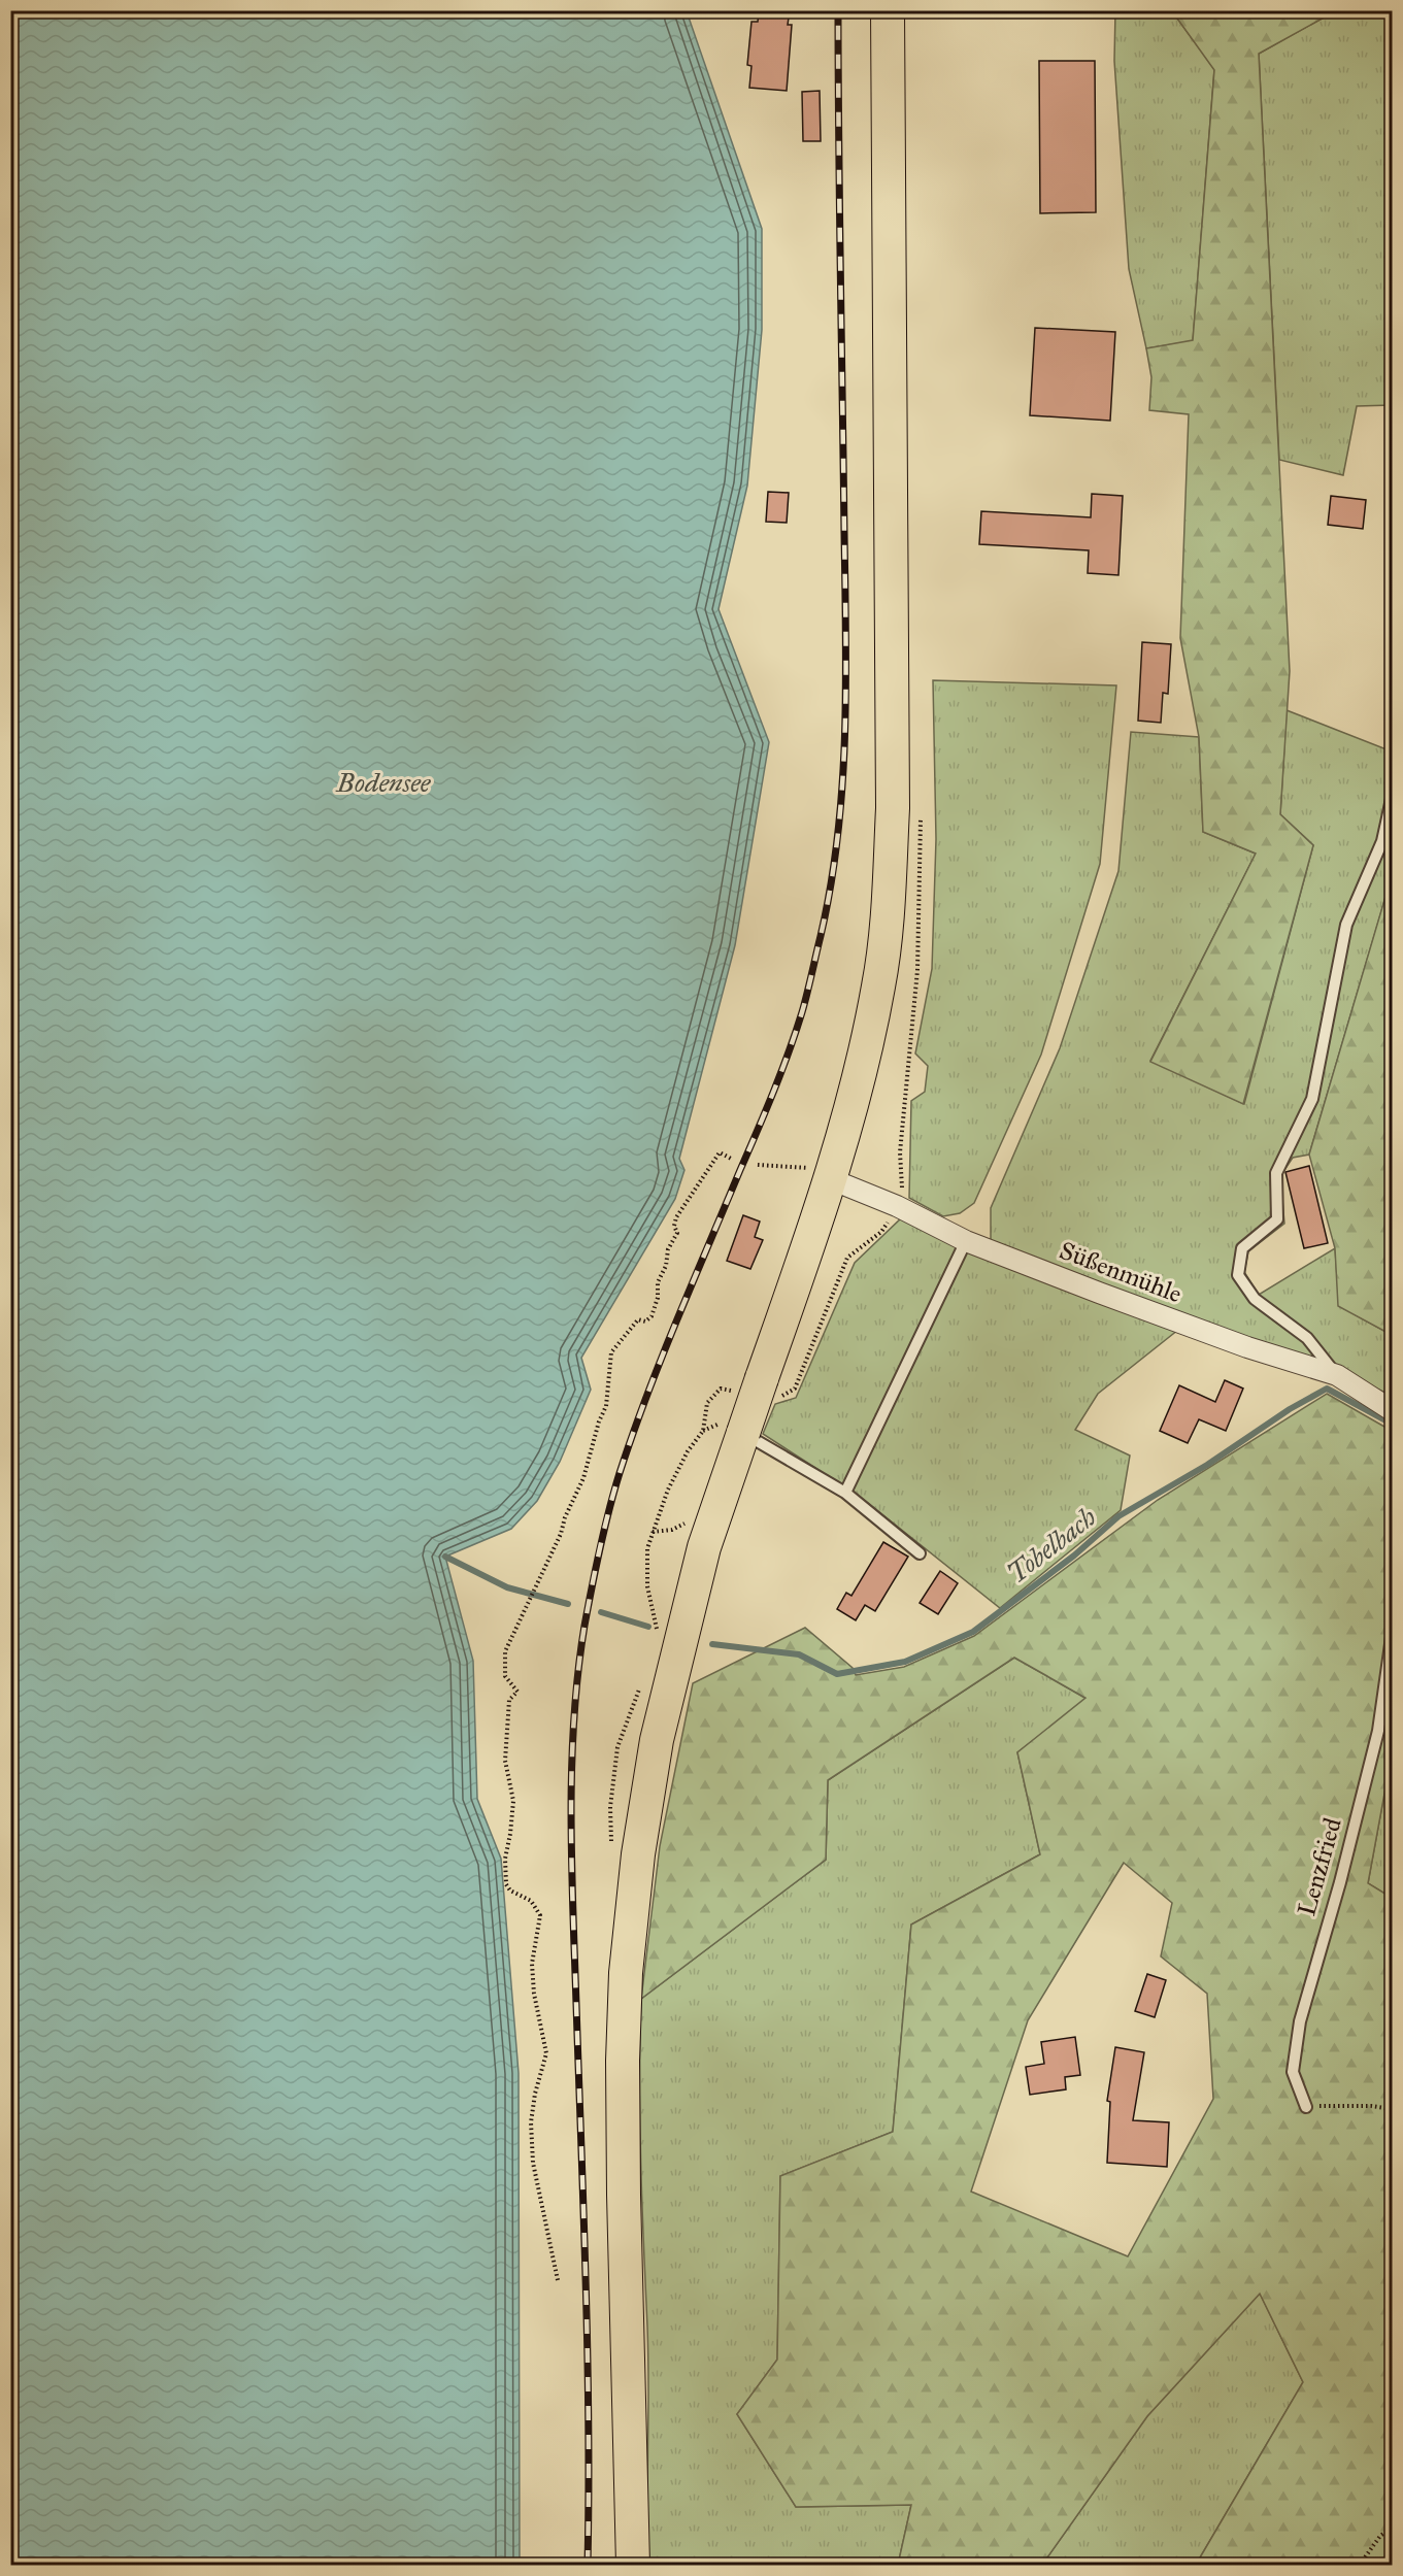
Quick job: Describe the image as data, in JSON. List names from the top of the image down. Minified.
{"streets":{"street":["Süßenmühle"],"lane":["Lenzfried"]},"water":["Bodensee","Tobelbach"]}
